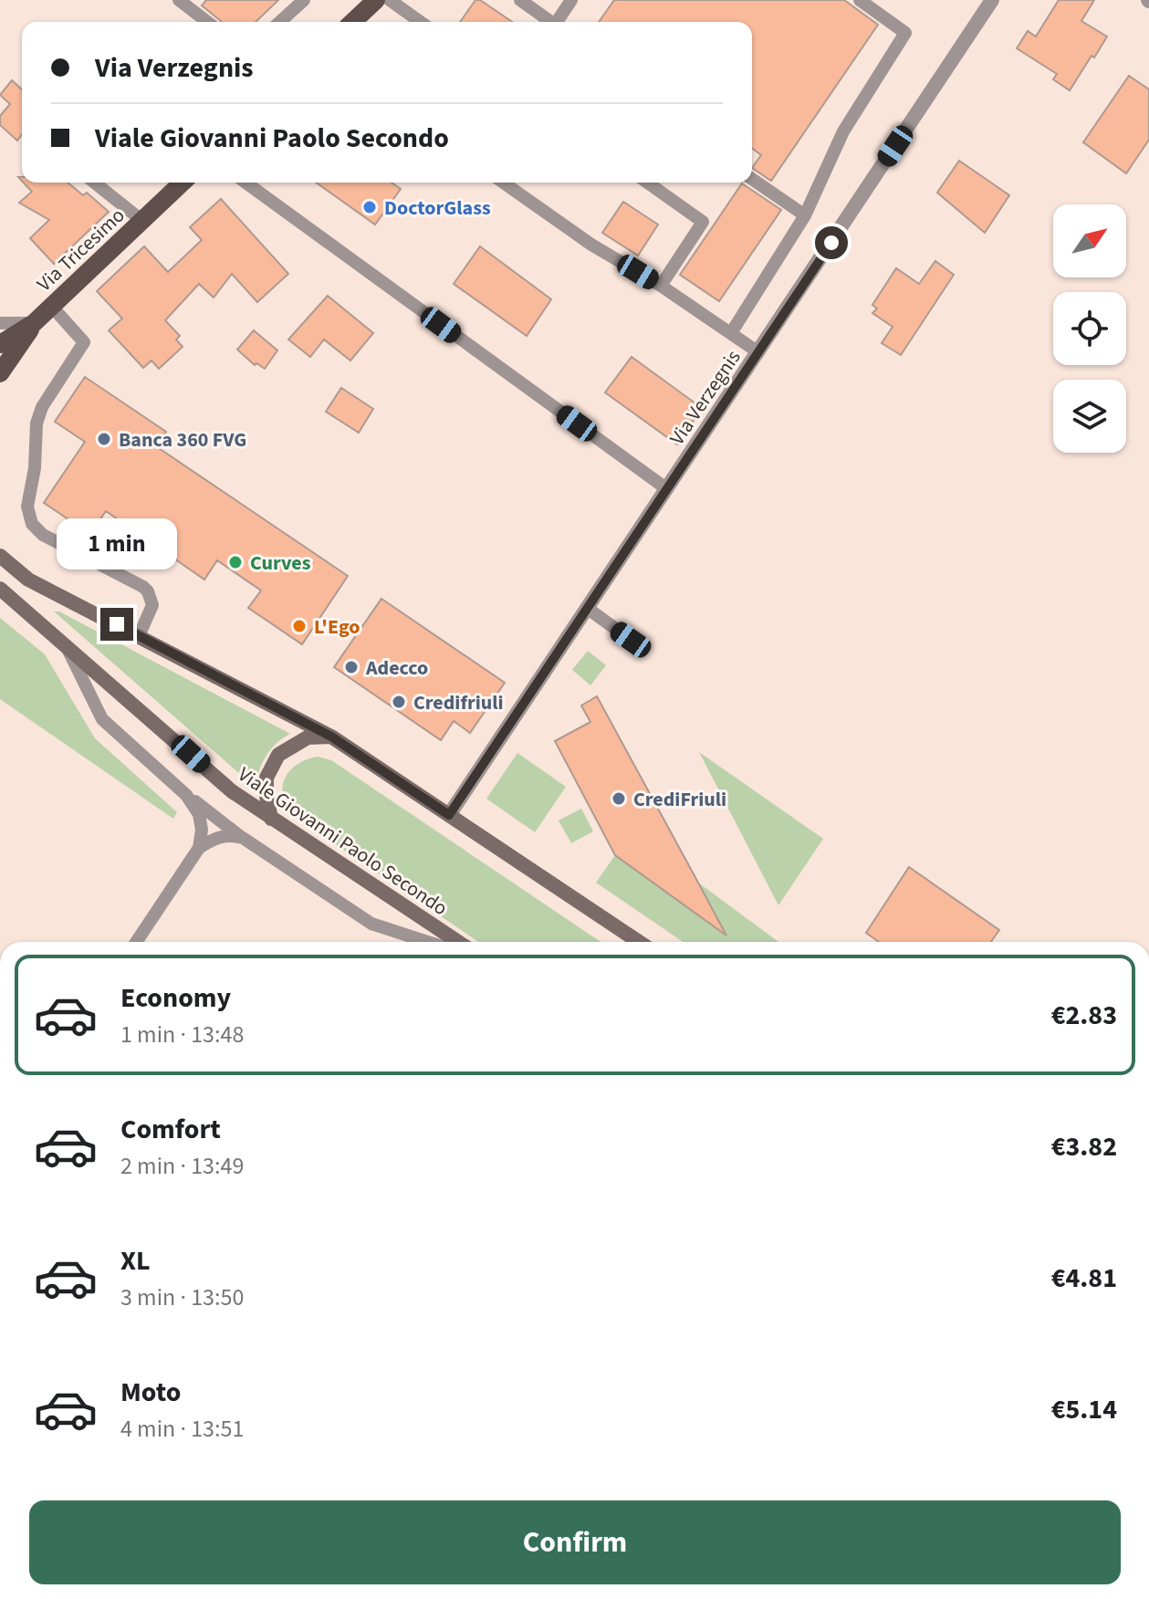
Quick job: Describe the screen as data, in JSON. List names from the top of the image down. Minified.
{"streets":{"main road":["Via Tricesimo","Viale Giovanni Paolo Secondo"],"street":["Via Verzegnis"]},"places":["DoctorGlass","Banca 360 FVG","Curves","L'Ego","Adecco","Credifriuli","CrediFriuli"],"north":"top right","page":{"banner":["Via Verzegnis","Viale Giovanni Paolo Secondo"],"bubble":"1 min","list":[{"name":"Economy","note":"1 min · 13:48","value":"€2.83"},{"name":"Comfort","note":"2 min · 13:49","value":"€3.82"},{"name":"XL","note":"3 min · 13:50","value":"€4.81"},{"name":"Moto","note":"4 min · 13:51","value":"€5.14"}],"buttons":"Confirm"}}
